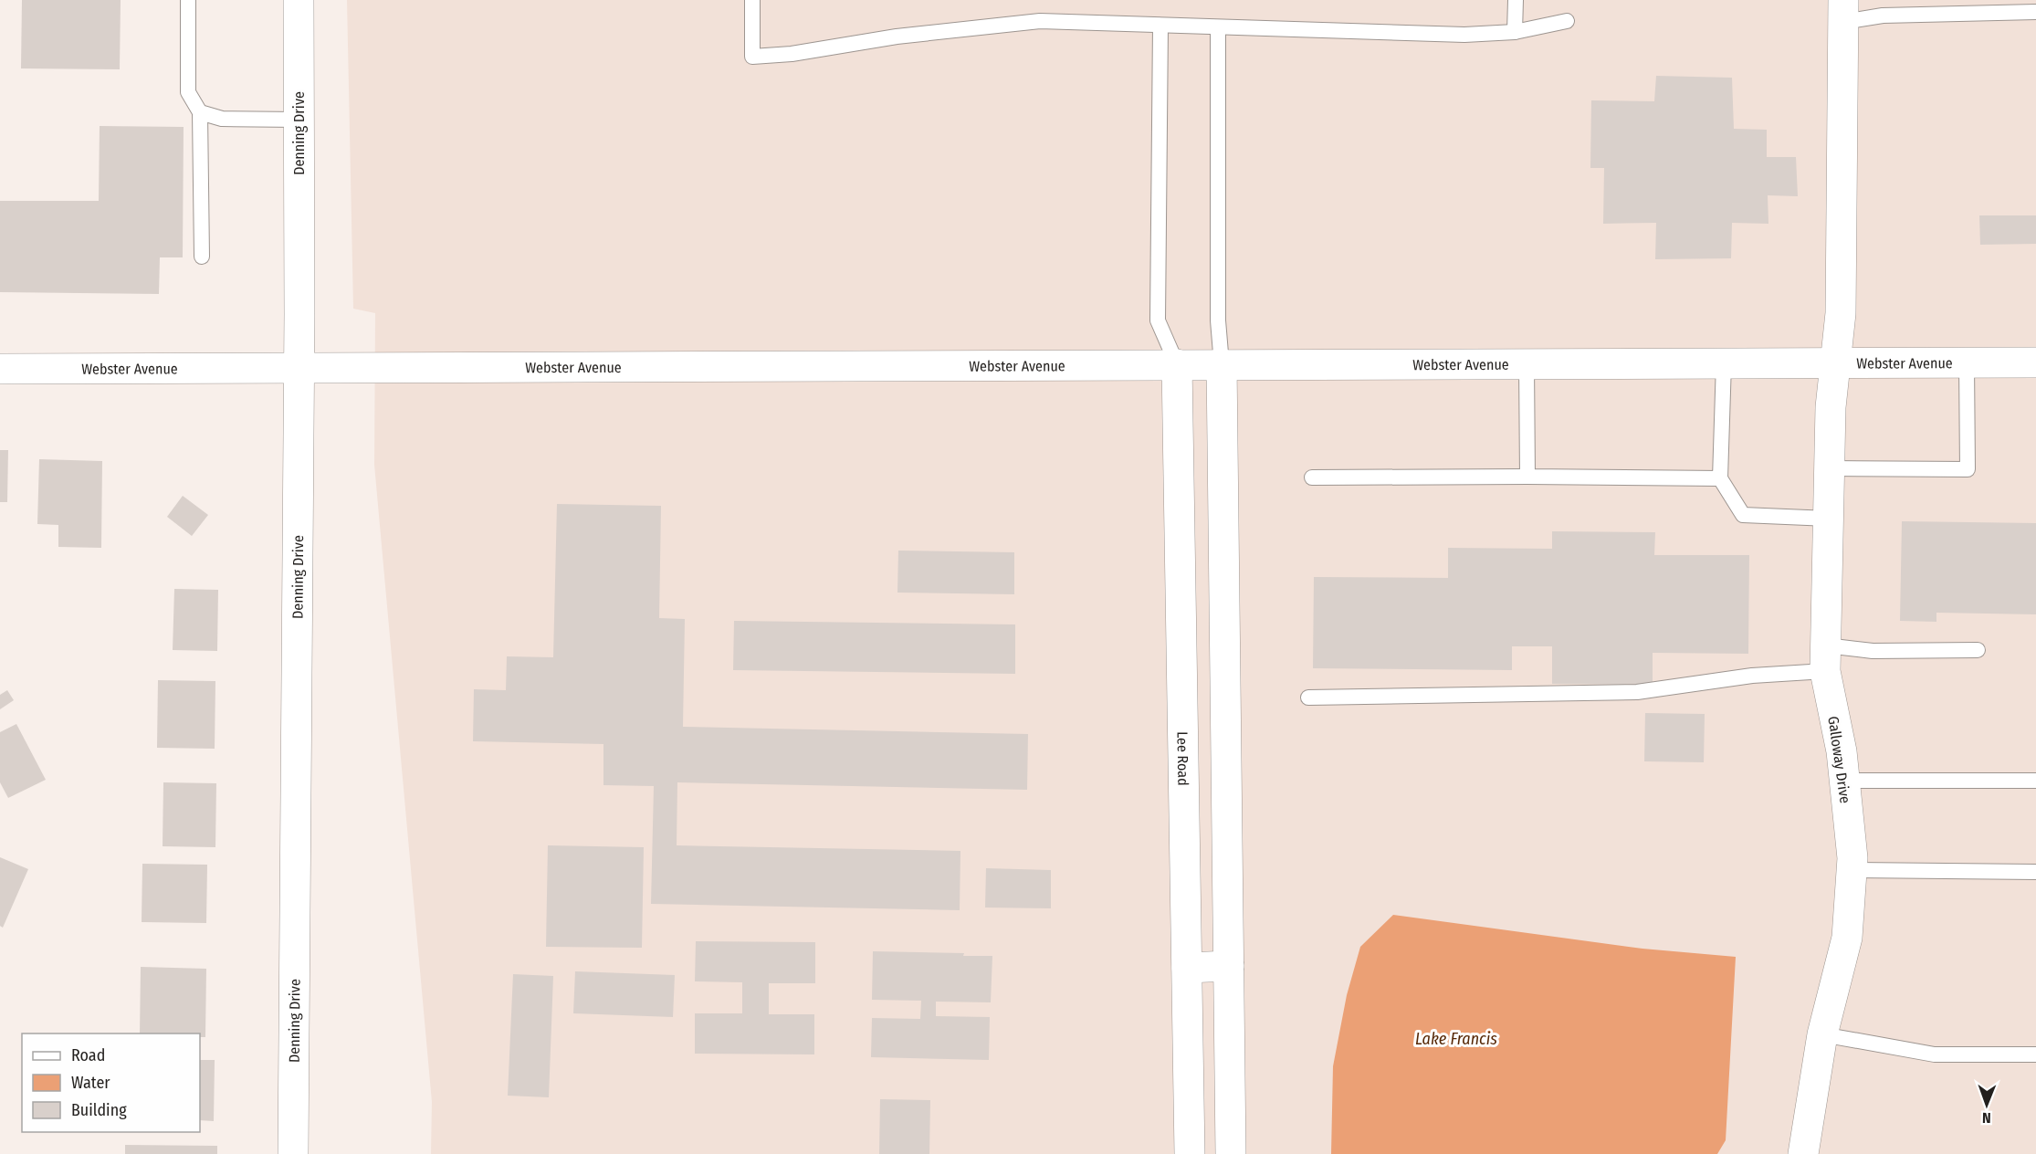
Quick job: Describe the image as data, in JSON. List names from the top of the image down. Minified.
{"streets":{"street":["Denning Drive","Webster Avenue","Lee Road","Galloway Drive"]},"crossings":[["Denning Drive","Webster Avenue"],["Webster Avenue","Lee Road"],["Webster Avenue","Galloway Drive"]],"water":["Lake Francis"],"legend":["Road","Water","Building"],"north":"bottom"}
